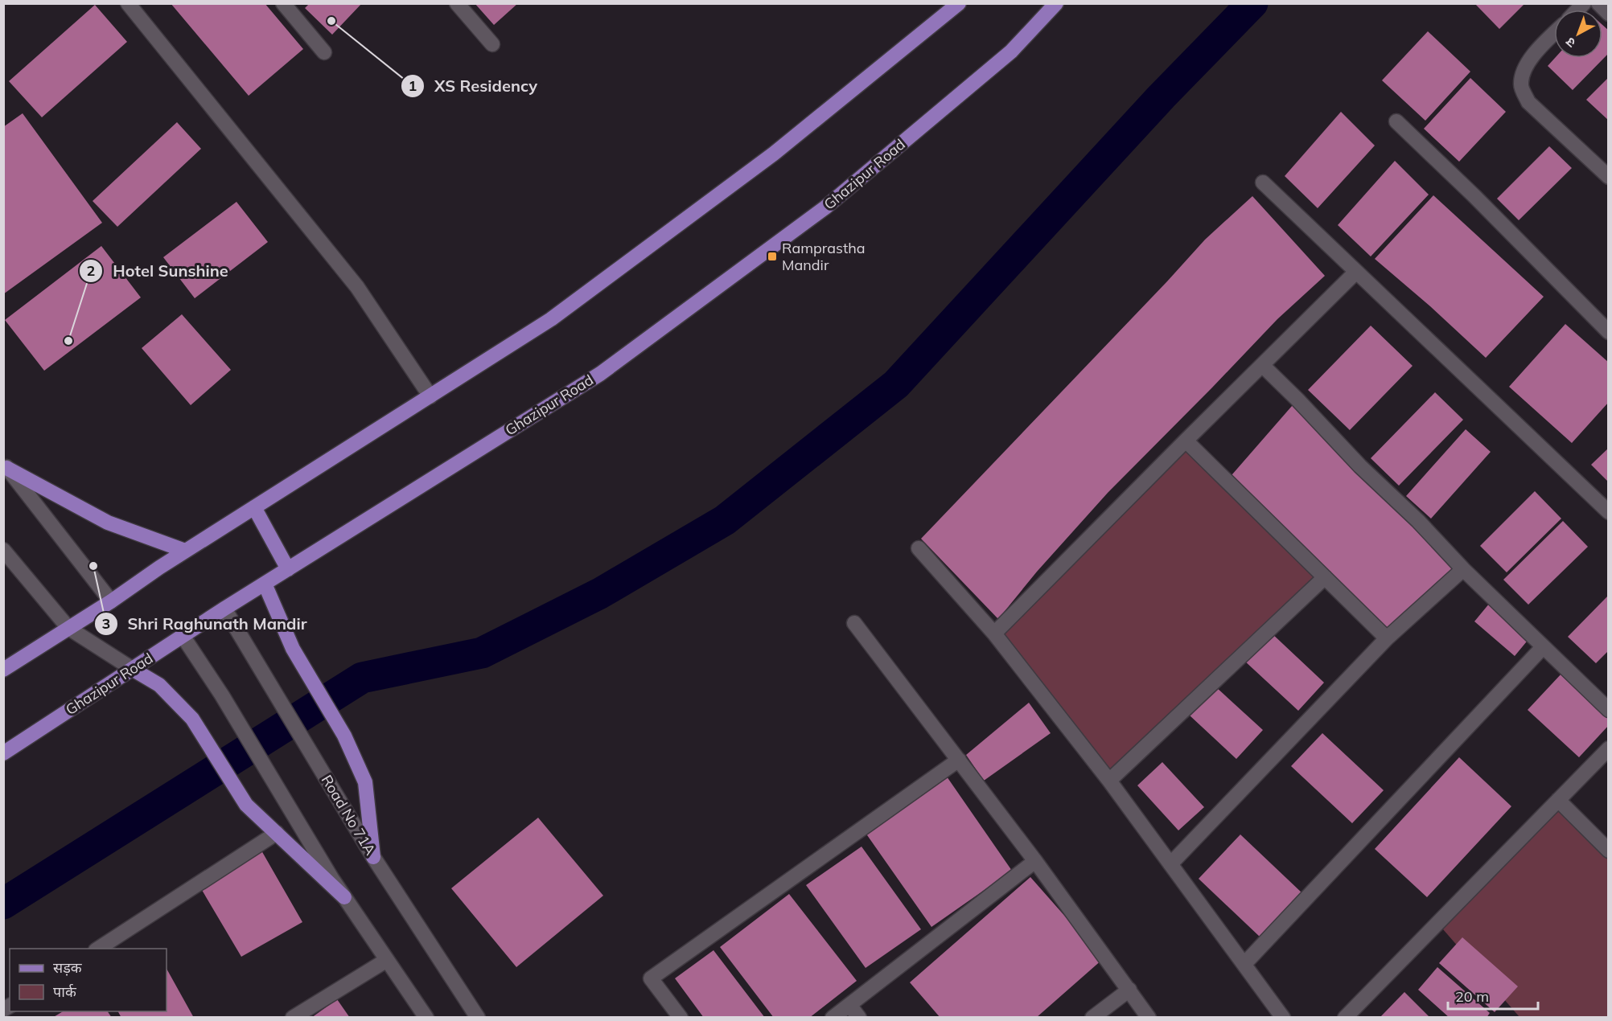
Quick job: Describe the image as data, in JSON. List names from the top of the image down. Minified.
{"streets":{"main road":["Ghazipur Road"],"street":["Road No 71A"]},"crossings":[["Ghazipur Road","Road No 71A"]],"places":{"other":["XS Residency","Hotel Sunshine","Shri Raghunath Mandir"],"transit":["Ramprastha Mandir"]},"legend":["सड़क","पार्क"],"scale_bar":"20 m","north":"bottom left"}
